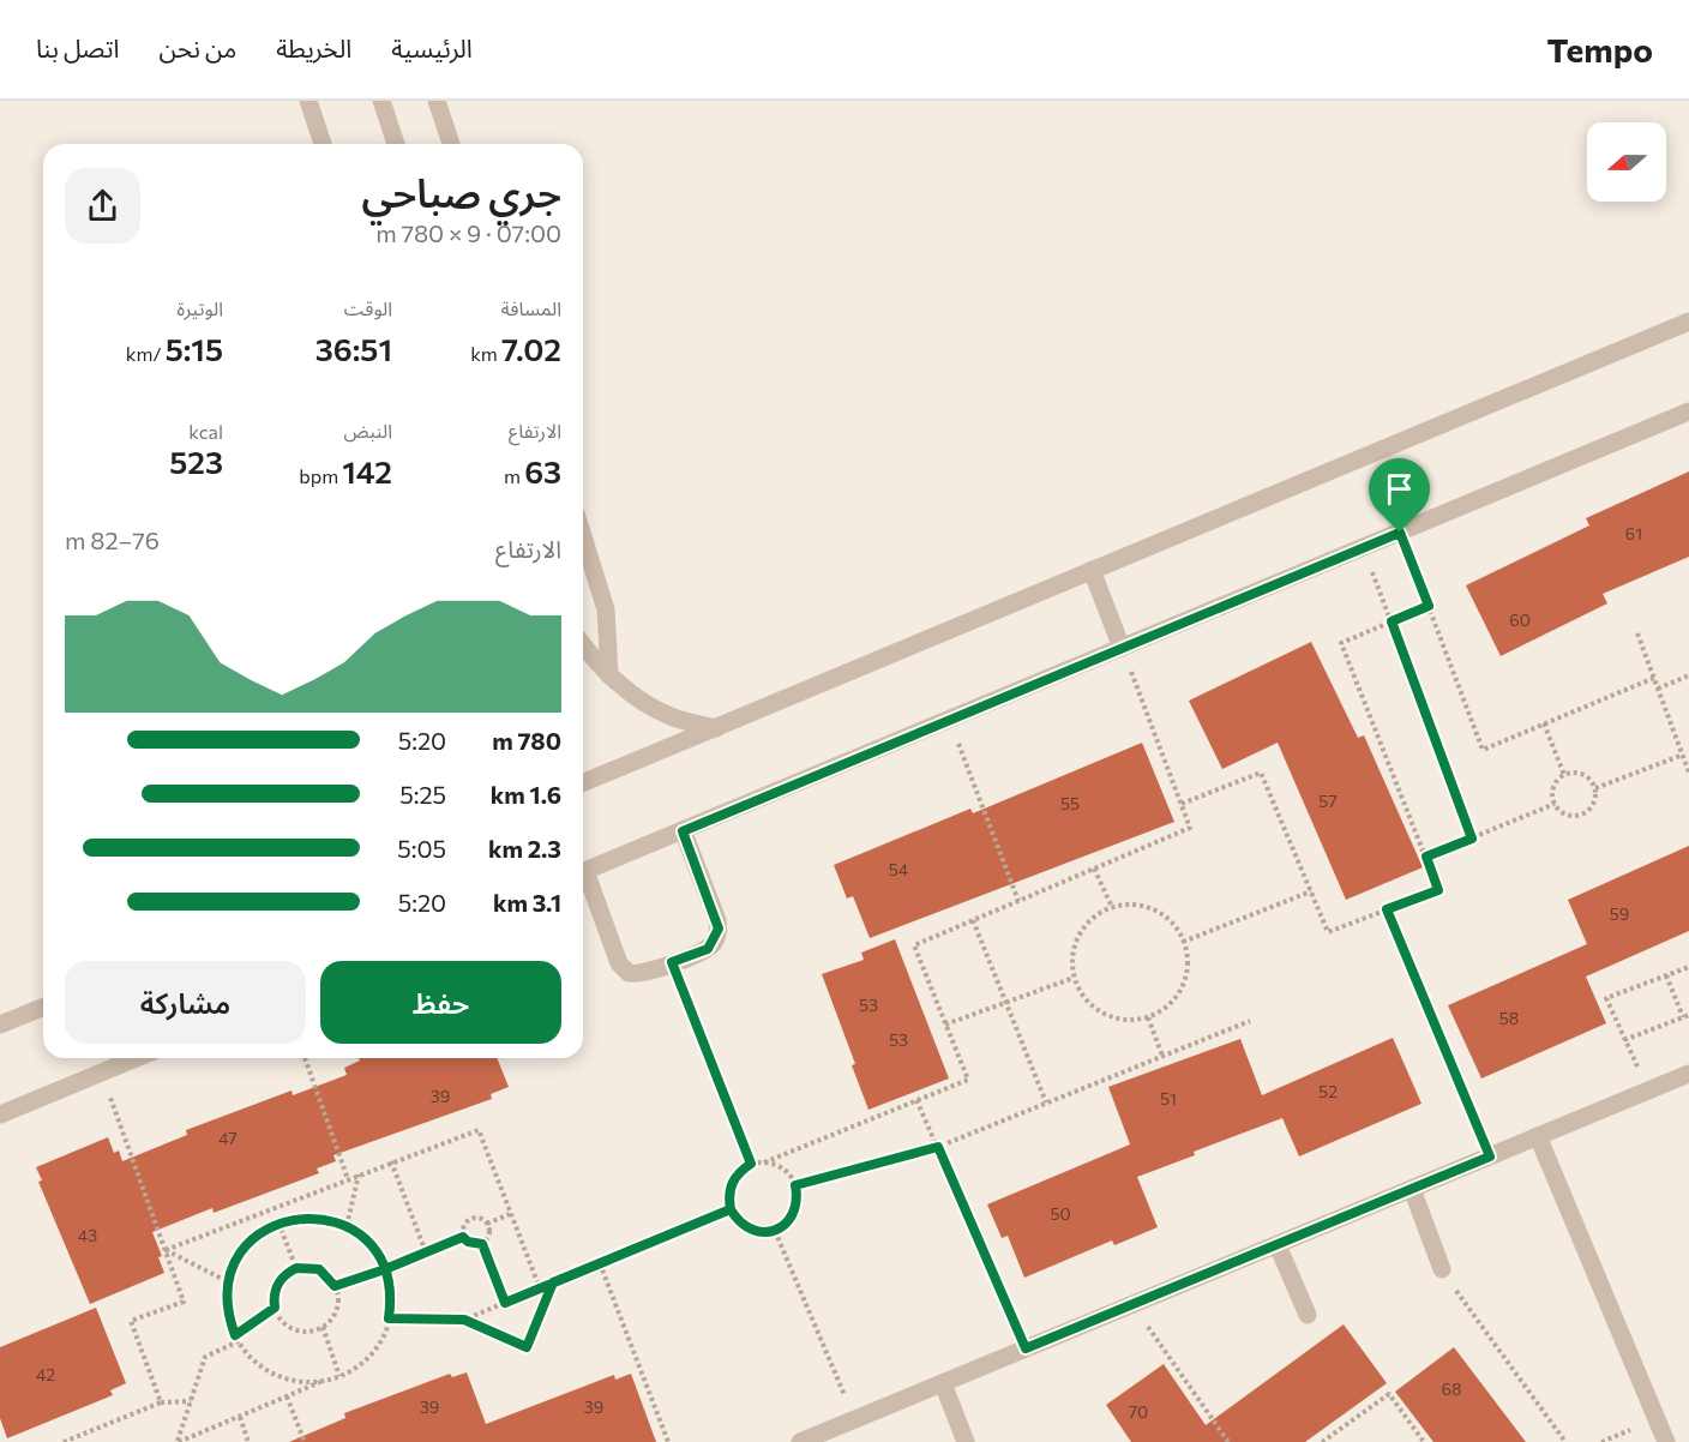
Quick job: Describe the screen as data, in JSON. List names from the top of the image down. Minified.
{"house_numbers":["61","60","57","55","54","59","53","58","53","52","39","51","47","50","43","42","68","39","39","70"],"north":"left","page":{"header":"Tempo","nav":["الرئيسية","الخريطة","من نحن","اتصل بنا"],"heading":["جري صباحي","07:00 · 9 × 780 m"],"stats":[["المسافة","7.02 km"],["الوقت","36:51"],["الوتيرة","5:15 /km"],["الارتفاع","63 m"],["النبض","142 bpm"],["kcal","523"]],"chart":["الارتفاع","76–82 m"],"list":[{"name":"780 m","note":"5:20"},{"name":"1.6 km","note":"5:25"},{"name":"2.3 km","note":"5:05"},{"name":"3.1 km","note":"5:20"}],"buttons":["حفظ","مشاركة"]}}
